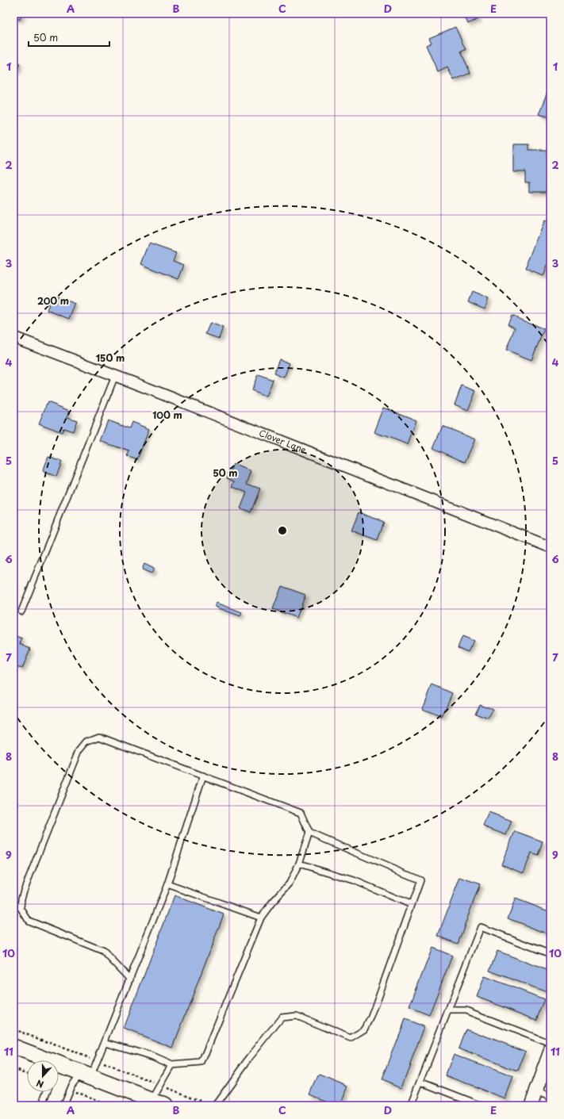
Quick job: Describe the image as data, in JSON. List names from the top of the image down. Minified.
{"streets":{"street":["Clover Lane"]},"scale_bar":"50 m","north":"bottom","grid":{"columns":["A","B","C","D","E"],"rows":["1","2","3","4","5","6","7","8","9","10","11"]},"rings":["200 m","150 m","100 m","50 m"]}
